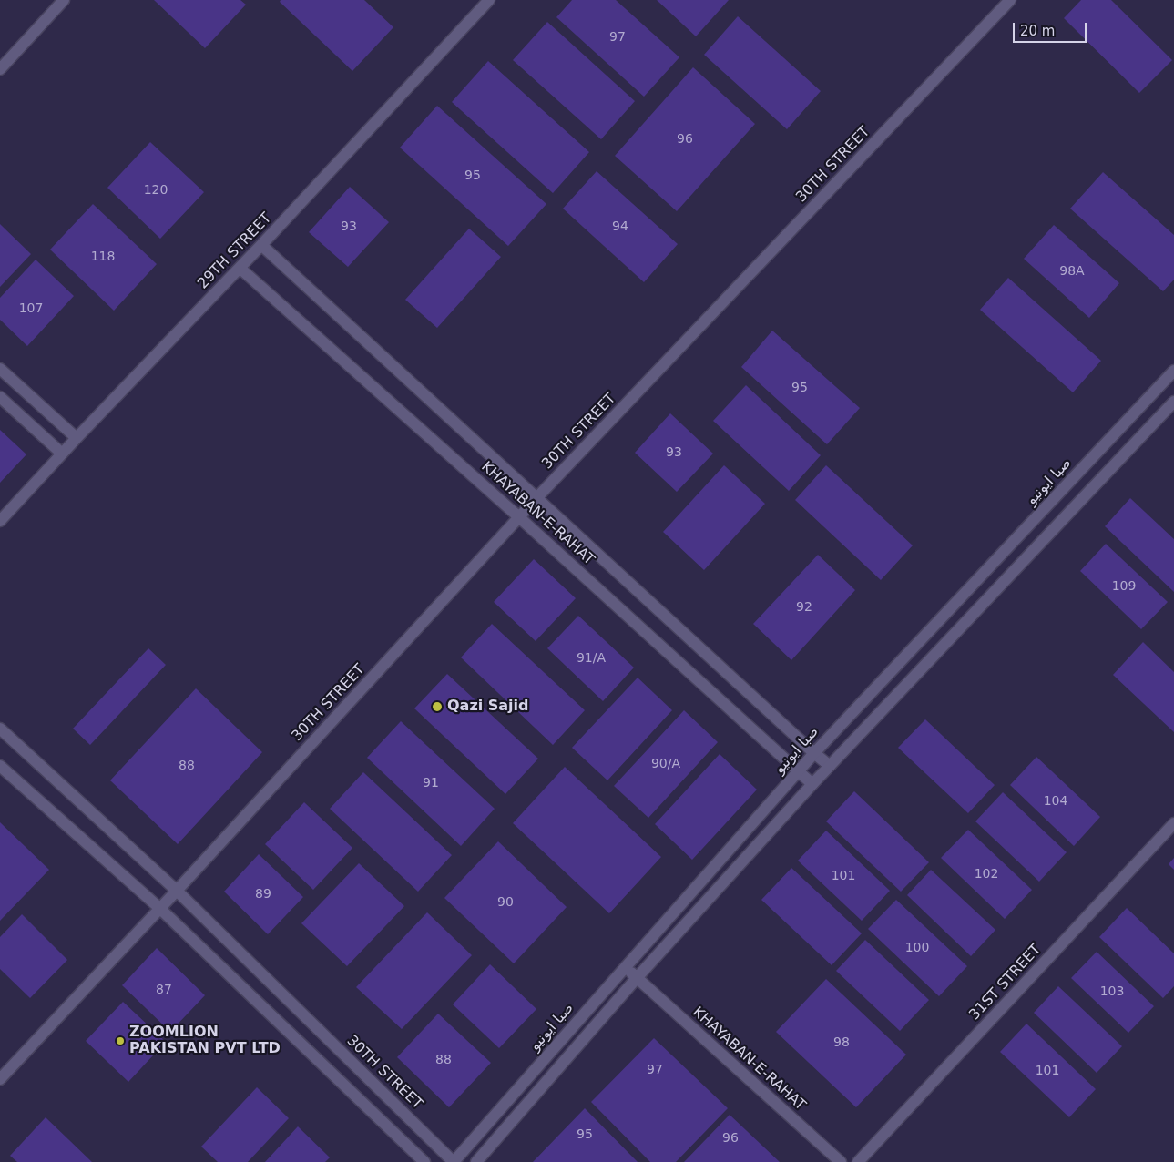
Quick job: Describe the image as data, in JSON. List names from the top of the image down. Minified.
{"streets":{"street":["30TH STREET","29TH STREET","صبا ایونیو","KHAYABAN-E-RAHAT","31ST STREET"]},"crossings":[["30TH STREET","صبا ایونیو"],["30TH STREET","KHAYABAN-E-RAHAT"],["29TH STREET","KHAYABAN-E-RAHAT"],["صبا ایونیو","KHAYABAN-E-RAHAT"]],"places":["Qazi Sajid","ZOOMLION PAKISTAN PVT LTD"],"house_numbers":["97","96","95","120","93","94","118","98A","107","95","93","109","92","91/A","90/A","88","91","104","102","101","89","90","100","87","103","98","88","97","101","95","96"],"scale_bar":"20 m"}
